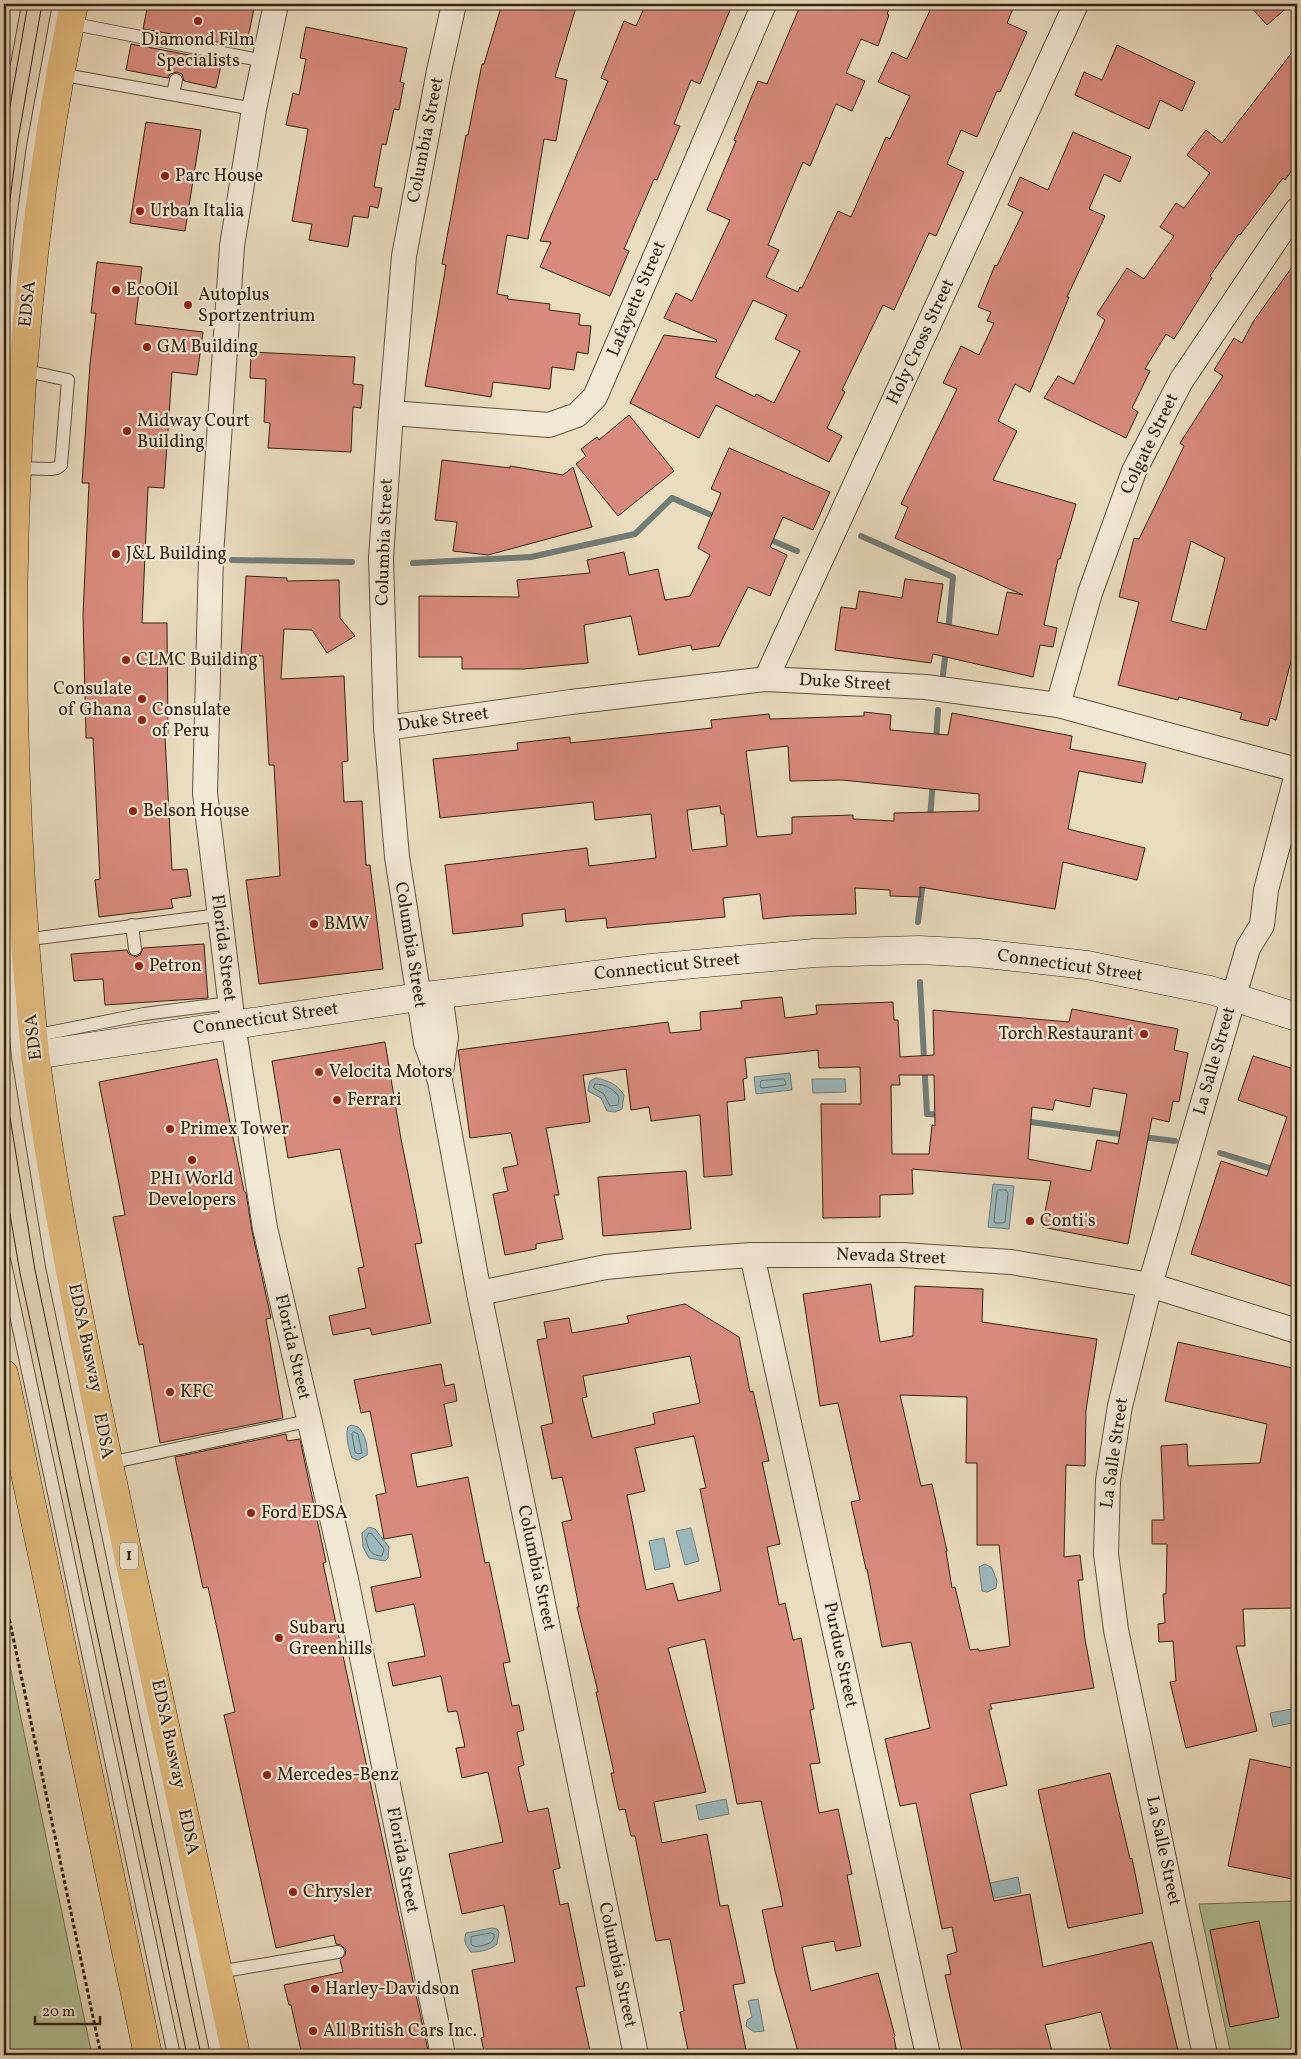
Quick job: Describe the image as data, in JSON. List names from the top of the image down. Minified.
{"streets":{"highway":["EDSA","1"],"street":["Columbia Street","Lafayette Street","Holy Cross Street","Colgate Street","Duke Street","Florida Street","Connecticut Street","La Salle Street","Nevada Street","Purdue Street"],"lane":["EDSA Busway"]},"crossings":[["Columbia Street","Lafayette Street"],["Columbia Street","Duke Street"],["Columbia Street","Connecticut Street"],["Columbia Street","Nevada Street"],["EDSA","Connecticut Street"],["Holy Cross Street","Duke Street"],["Colgate Street","Duke Street"],["Florida Street","Connecticut Street"],["Connecticut Street","La Salle Street"],["La Salle Street","Nevada Street"],["Nevada Street","Purdue Street"]],"places":["Diamond Film Specialists","Parc House","Urban Italia","EcoOil","Autoplus Sportzentrium","GM Building","Midway Court Building","J&L Building","CLMC Building","Consulate of Ghana","Consulate of Peru","Belson House","BMW","Petron","Torch Restaurant","Velocita Motors","Ferrari","Primex Tower","PH1 World Developers","Conti's","KFC","Ford EDSA","Subaru Greenhills","Mercedes-Benz","Chrysler","Harley-Davidson","All British Cars Inc."],"scale_bar":"20 m"}
